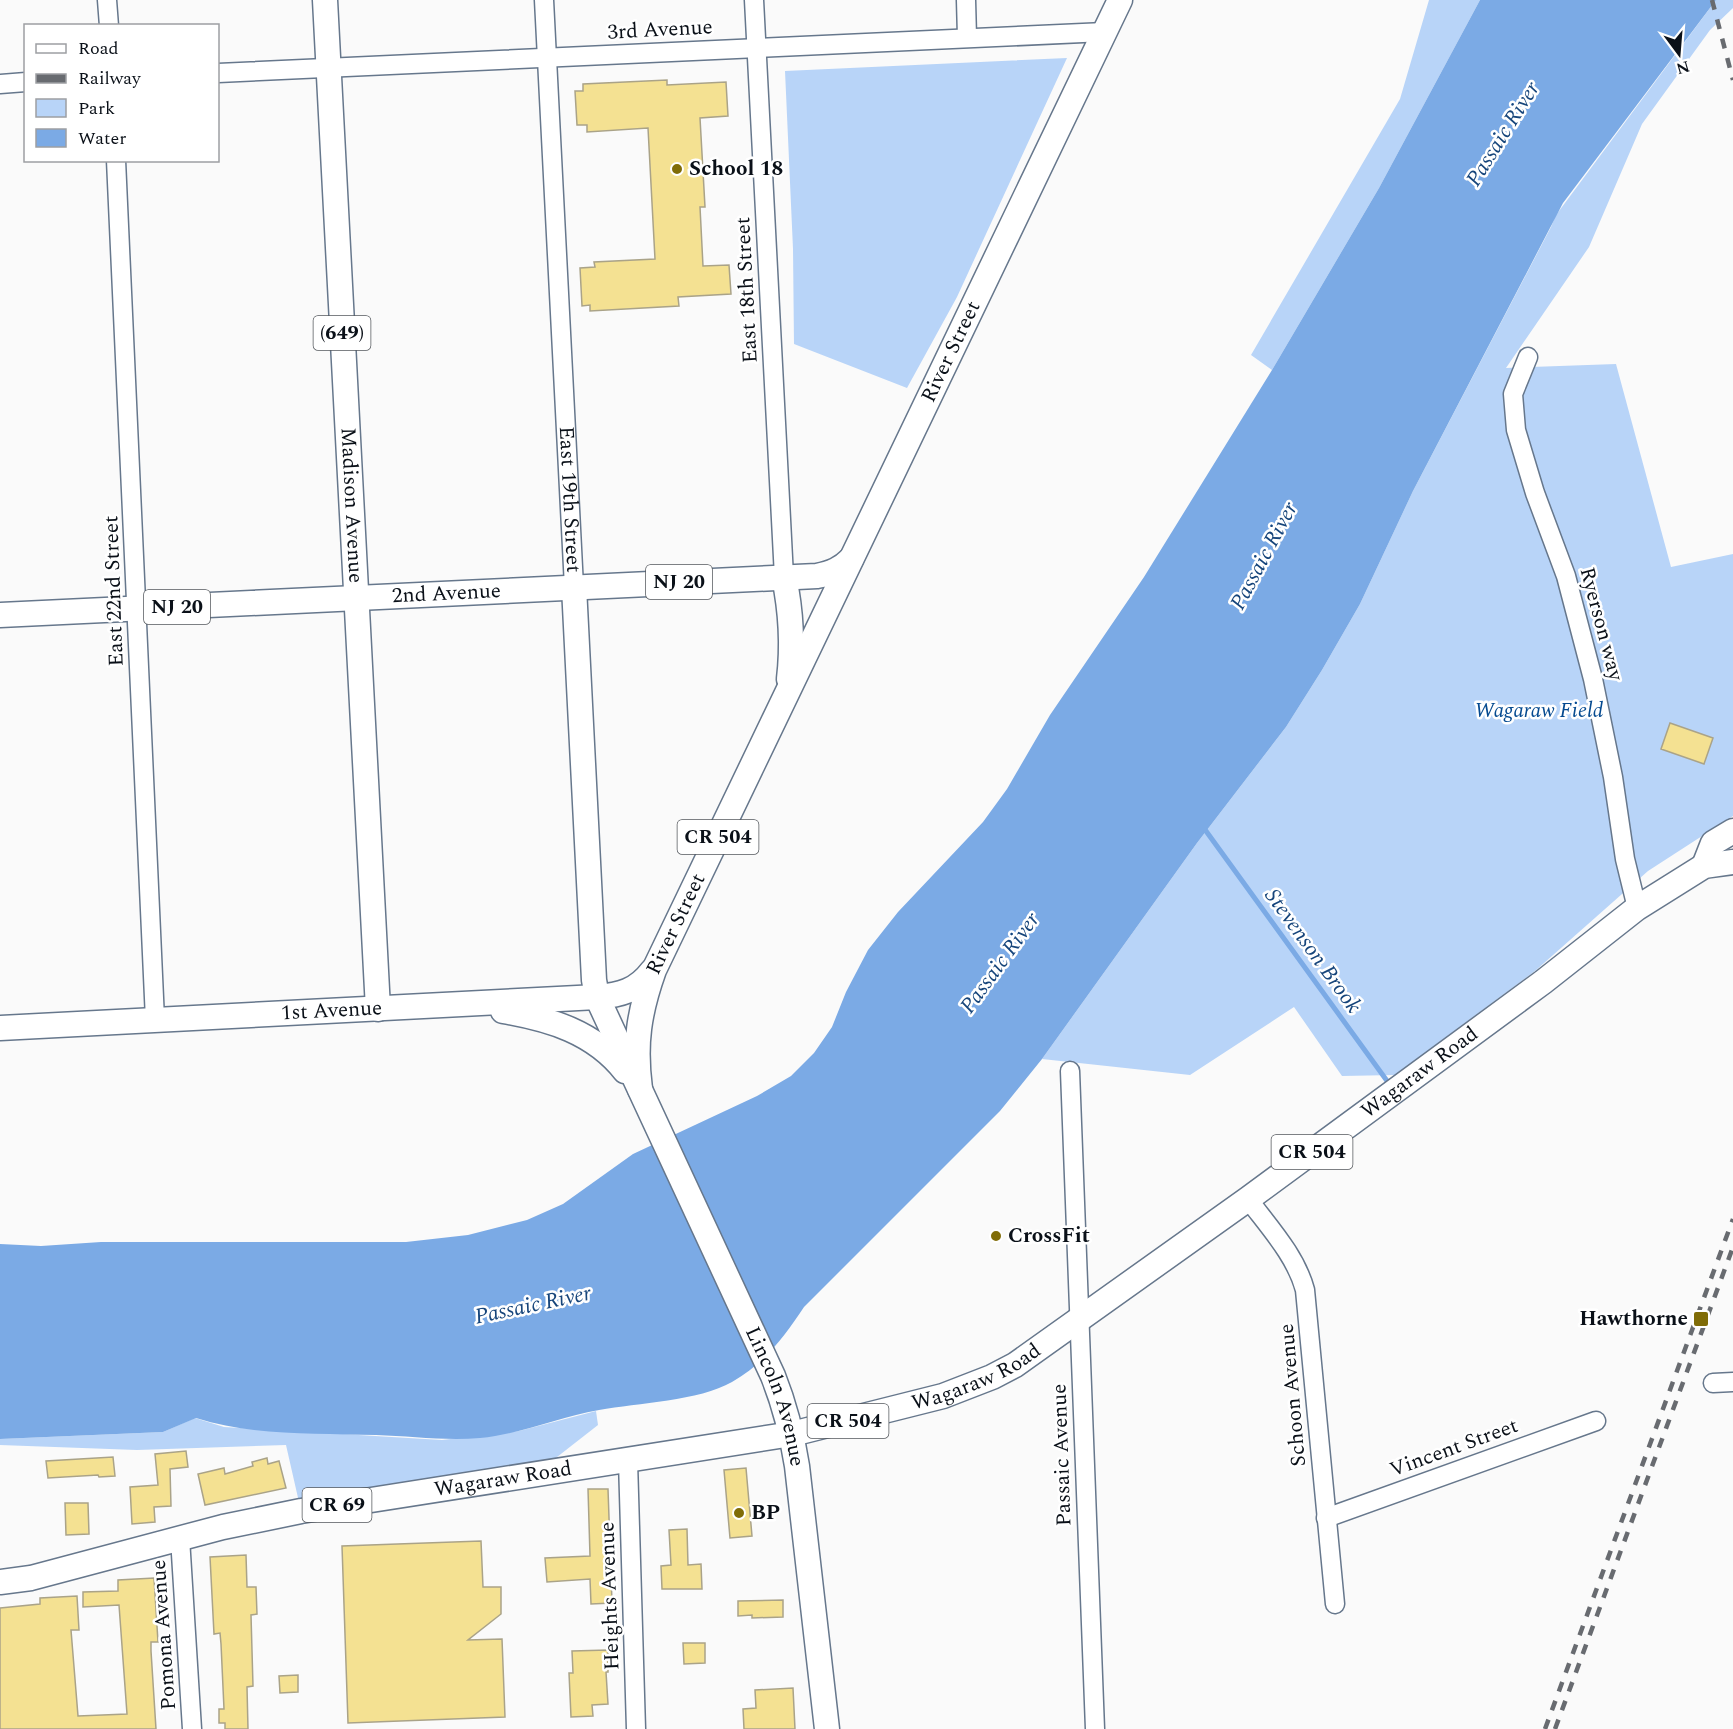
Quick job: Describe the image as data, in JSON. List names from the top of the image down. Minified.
{"streets":{"main road":["(649)","River Street","East 19th Street","Madison Avenue","NJ 20","2nd Avenue","CR 504","1st Avenue","Wagaraw Road","Lincoln Avenue","CR 69"],"street":["3rd Avenue","East 18th Street","East 22nd Street","Ryerson way","Schoon Avenue","Vincent Street","Passaic Avenue","Heights Avenue","Pomona Avenue"]},"crossings":[["3rd Avenue","East 18th Street"],["3rd Avenue","River Street"],["3rd Avenue","East 19th Street"],["3rd Avenue","Madison Avenue"],["East 18th Street","River Street"],["East 18th Street","2nd Avenue"],["River Street","East 19th Street"],["River Street","2nd Avenue"],["River Street","CR 504"],["River Street","1st Avenue"],["River Street","Lincoln Avenue"],["East 19th Street","2nd Avenue"],["East 19th Street","CR 504"],["East 19th Street","1st Avenue"],["East 19th Street","Lincoln Avenue"],["Madison Avenue","2nd Avenue"],["Madison Avenue","1st Avenue"],["East 22nd Street","2nd Avenue"],["East 22nd Street","1st Avenue"],["Ryerson way","Wagaraw Road"],["CR 504","1st Avenue"],["CR 504","Lincoln Avenue"],["Wagaraw Road","Schoon Avenue"],["Wagaraw Road","Lincoln Avenue"],["Wagaraw Road","Passaic Avenue"],["Wagaraw Road","Heights Avenue"],["Wagaraw Road","Pomona Avenue"],["Schoon Avenue","Vincent Street"]],"water":["Passaic River","Stevenson Brook"],"parks":["Wagaraw Field"],"places":{"other":["School 18","CrossFit","BP"],"transit":["Hawthorne"]},"legend":["Road","Railway","Park","Water"],"north":"bottom"}
